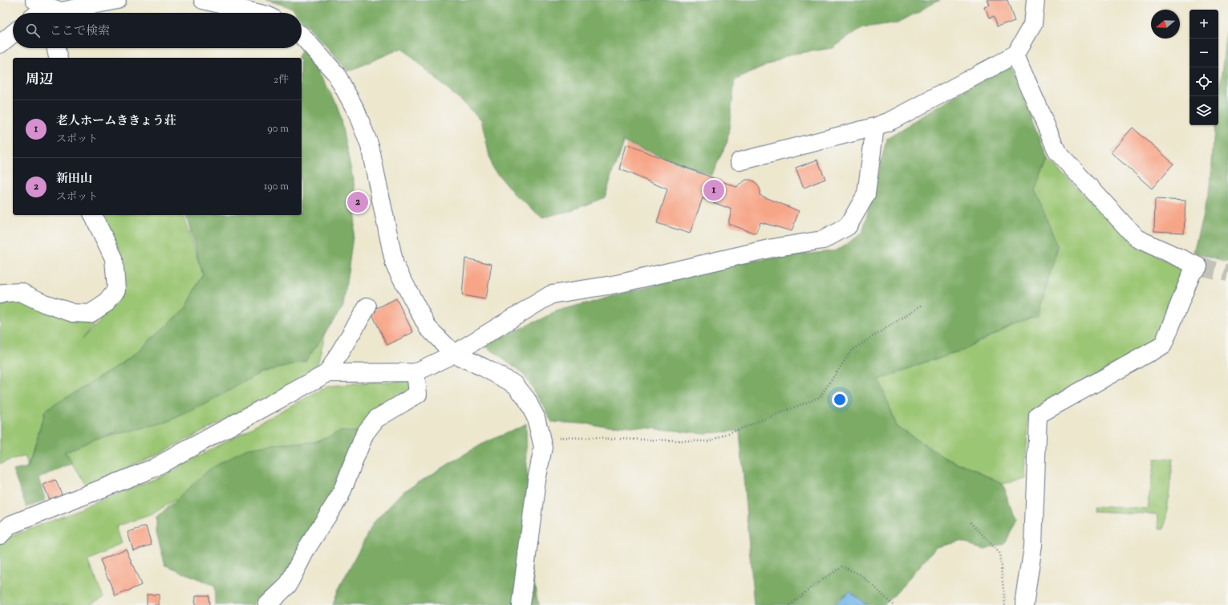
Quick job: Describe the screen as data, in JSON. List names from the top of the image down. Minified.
{"north":"left","page":{"map_buttons":["+","−"],"search":"ここで検索","heading":["周辺","2件"],"list":[{"mark":"1","name":"老人ホームききょう荘","note":"スポット","value":"90 m"},{"mark":"2","name":"新田山","note":"スポット","value":"190 m"}],"pins":["1","2"]}}
